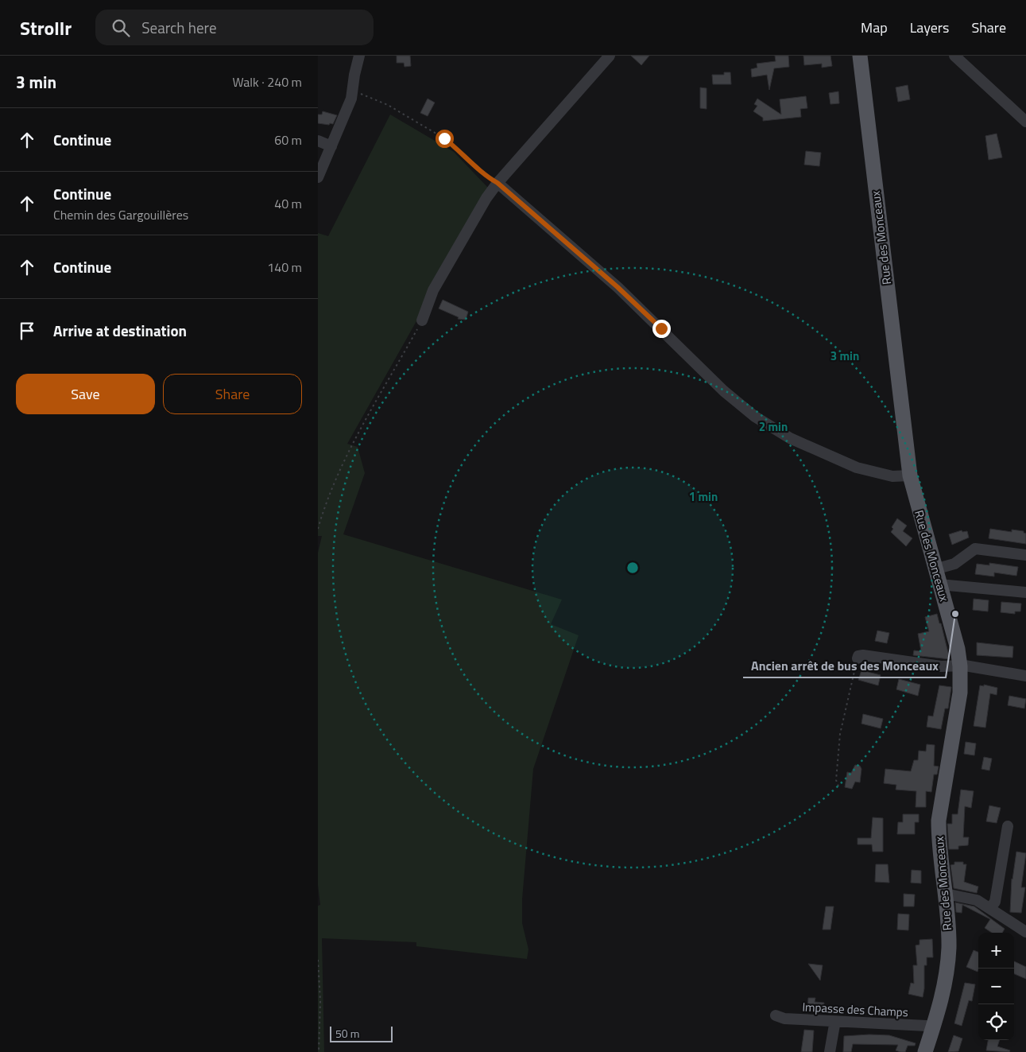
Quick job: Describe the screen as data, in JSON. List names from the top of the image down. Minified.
{"streets":{"main road":["Rue des Monceaux"],"street":["Impasse des Champs"]},"crossings":[["Rue des Monceaux","Impasse des Champs"]],"places":["Ancien arrêt de bus des Monceaux"],"scale_bar":"50 m","page":{"header":"Strollr","search":"Search here","nav":["Map","Layers","Share"],"heading":["3 min","Walk · 240 m"],"list":[["Continue","60 m"],["Continue","Chemin des Gargouillères","40 m"],["Continue","140 m"],"Arrive at destination"],"buttons":["Save","Share"],"map_buttons":["+","−"],"scale":"50 m"},"rings":["3 min","2 min","1 min"]}
